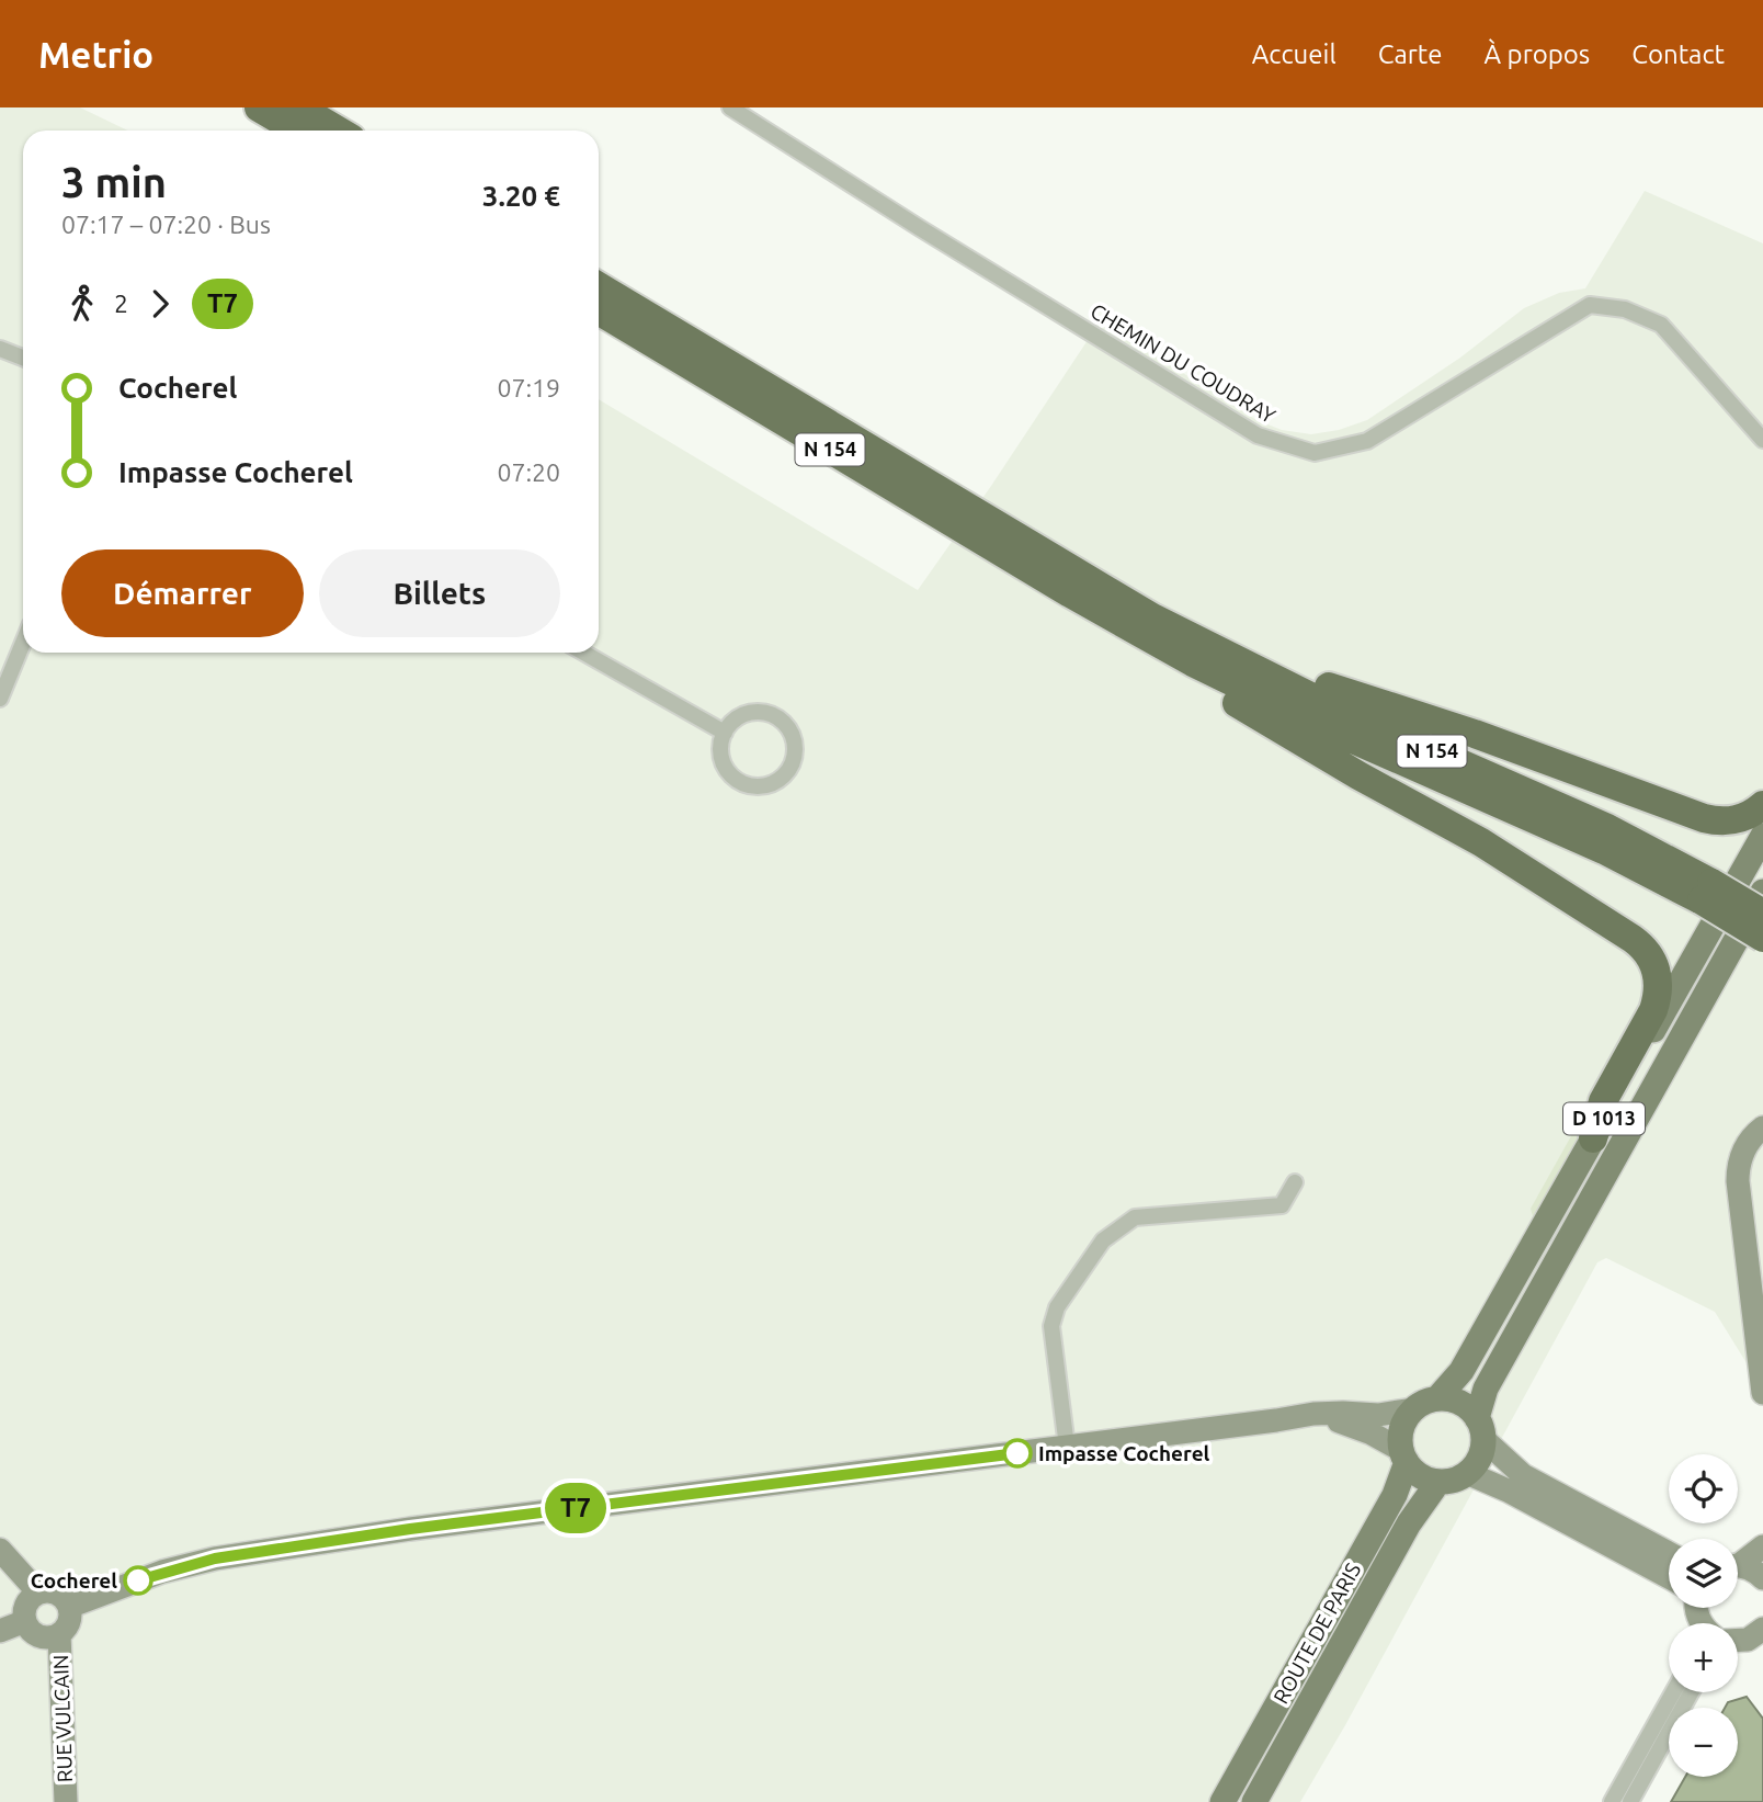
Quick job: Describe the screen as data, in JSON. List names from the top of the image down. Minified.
{"streets":{"highway":["N 154"],"main road":["D 1013","ROUTE DE PARIS"],"street":["CHEMIN DU COUDRAY","RUE VULCAIN"]},"crossings":[["D 1013","ROUTE DE PARIS"]],"places":["Impasse Cocherel","Cocherel"],"lines":["bus line T7"],"page":{"header":"Metrio","nav":["Accueil","Carte","À propos","Contact"],"on_map":"T7","heading":["3 min","07:17 – 07:20 · Bus","3.20 €"],"legs":["2","T7"],"list":[{"name":"Cocherel","value":"07:19"},{"name":"Impasse Cocherel","value":"07:20"}],"buttons":["Démarrer","Billets"],"map_buttons":["+","−"]}}
